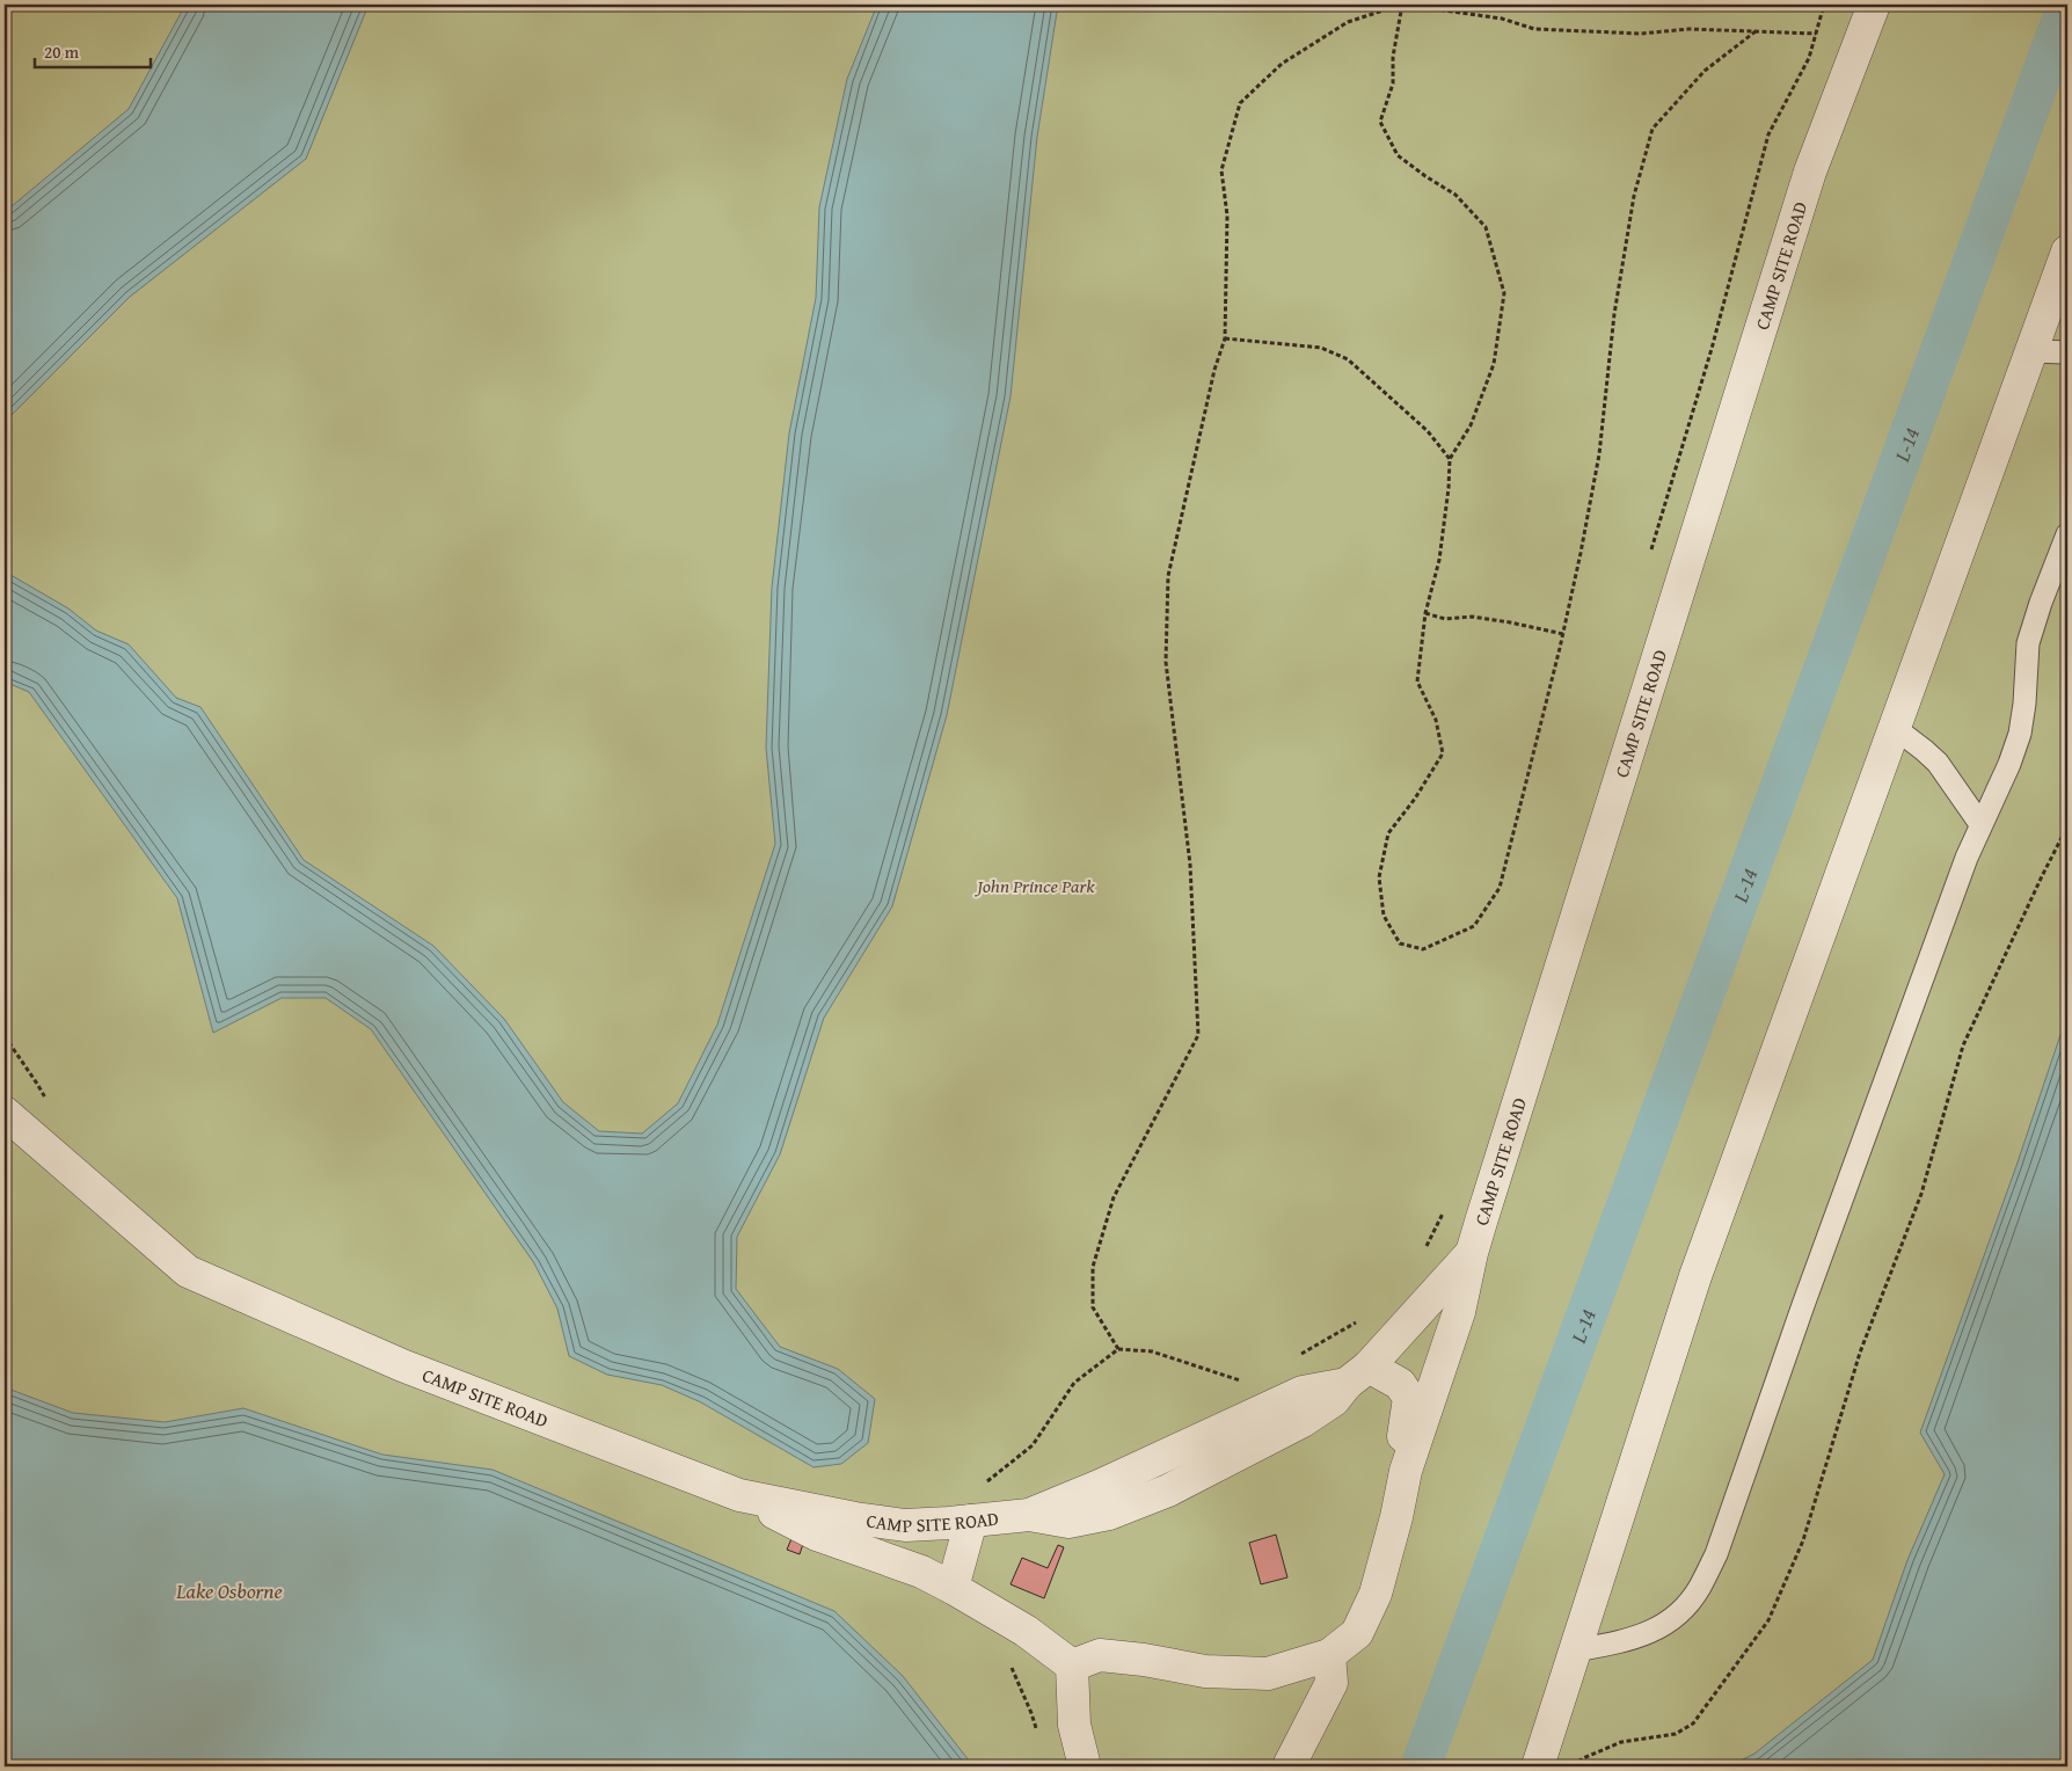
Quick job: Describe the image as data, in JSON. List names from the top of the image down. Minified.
{"streets":{"street":["CAMP SITE ROAD"]},"water":["L-14","Lake Osborne"],"parks":["John Prince Park"],"scale_bar":"20 m"}
